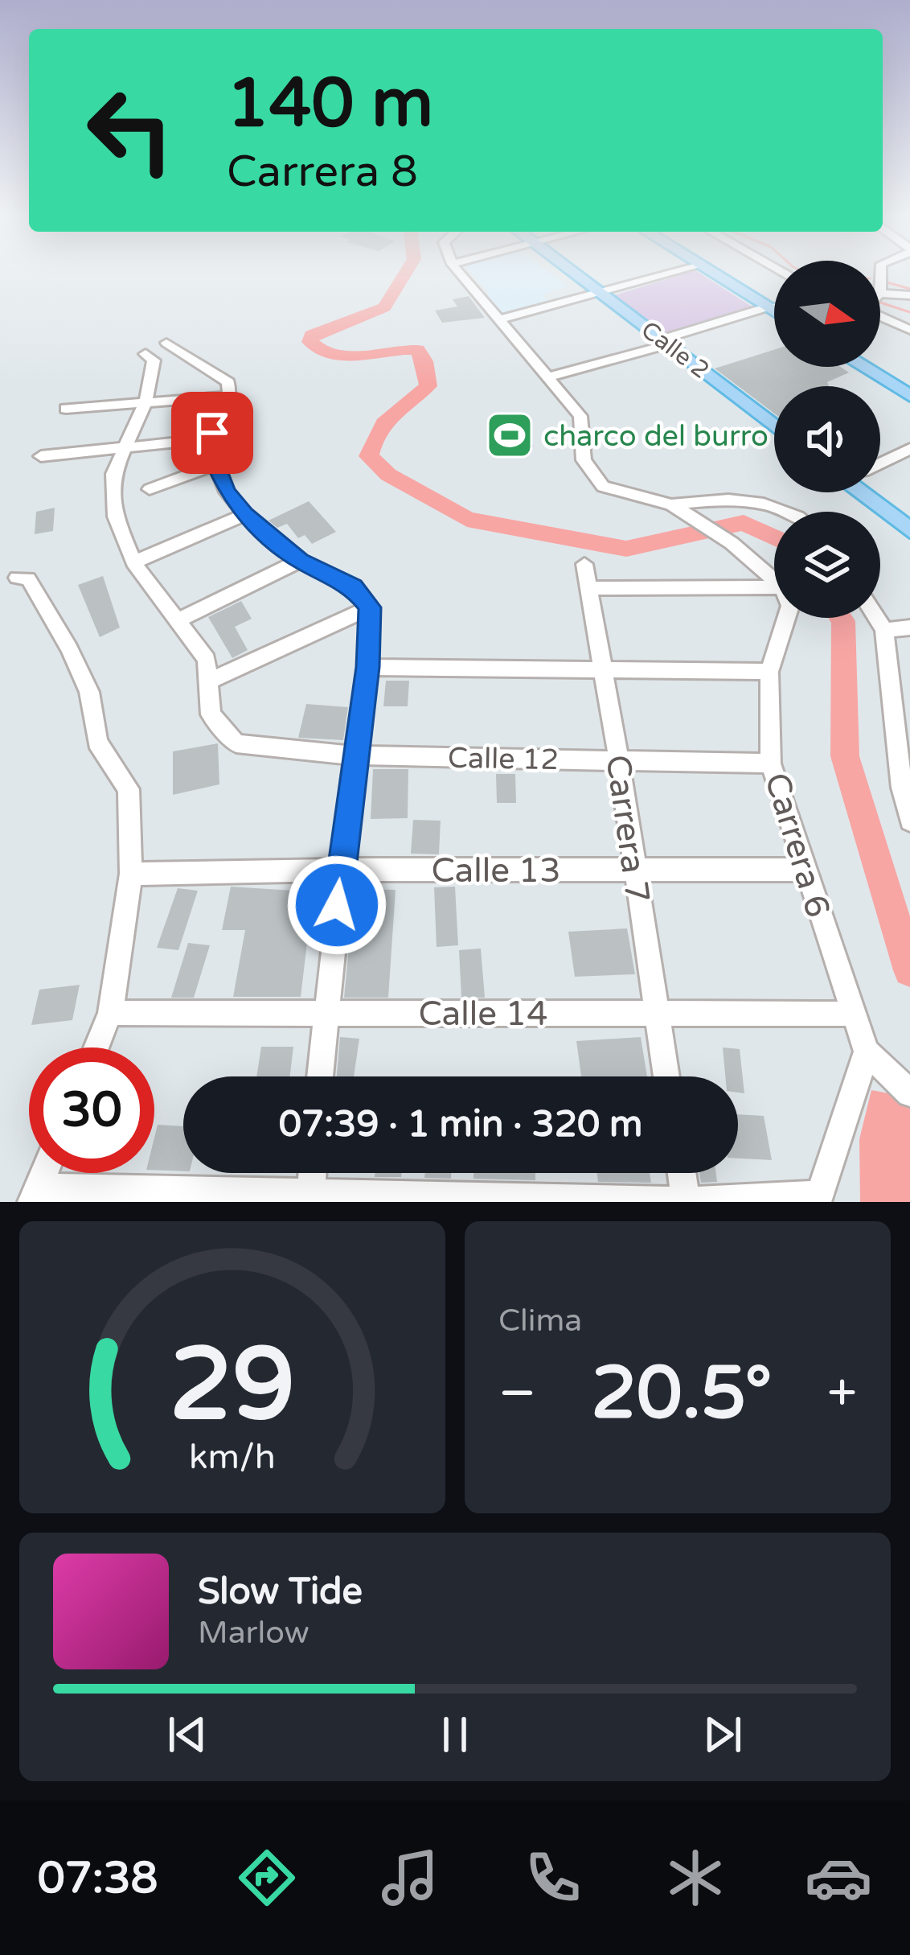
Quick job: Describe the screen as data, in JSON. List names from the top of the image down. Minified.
{"streets":{"main road":["Calle 2"],"street":["Calle 12","Carrera 7","Carrera 6","Calle 13","Calle 14"]},"crossings":[["Calle 12","Carrera 7"],["Calle 12","Carrera 6"],["Carrera 7","Calle 13"],["Carrera 7","Calle 14"],["Carrera 6","Calle 13"],["Carrera 6","Calle 14"]],"places":{"sports":["charco del burro"]},"north":"right","page":{"turn":["140 m","Carrera 8"],"limit":"30","trip":"07:39 · 1 min · 320 m","tile":"Clima","heat":["−","20.5°","+"],"song":["Slow Tide","Marlow"],"tabs":"07:38","gauge":["29","km/h"]}}
